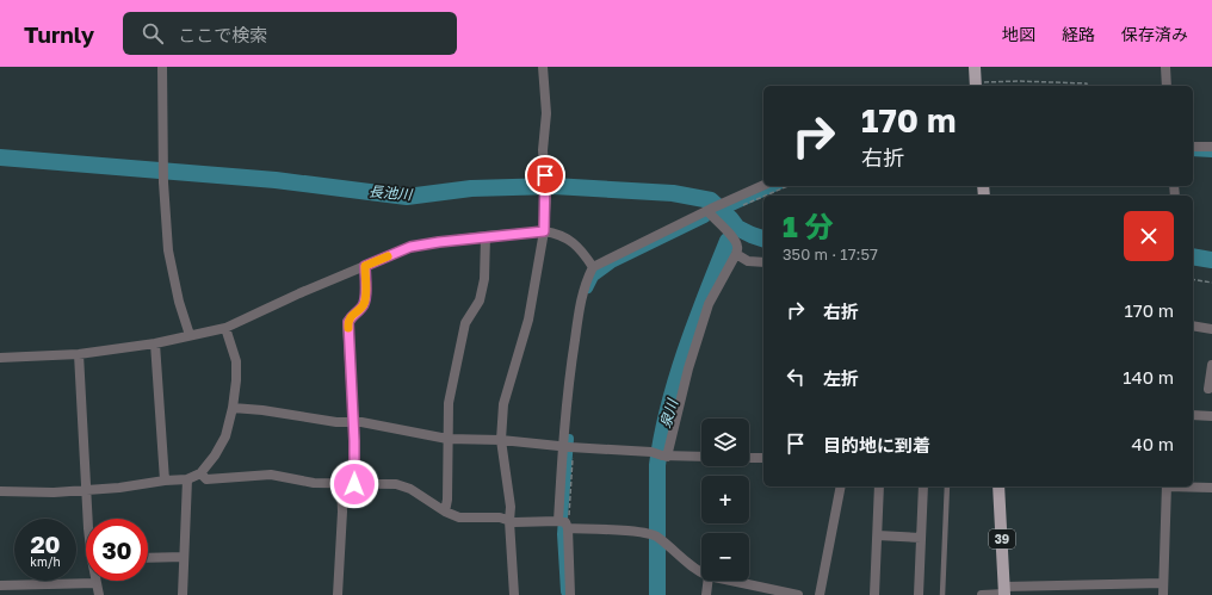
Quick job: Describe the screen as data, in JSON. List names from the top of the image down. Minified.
{"streets":{"main road":["39"]},"water":["長池川","泉川"],"page":{"header":"Turnly","search":"ここで検索","nav":["地図","経路","保存済み"],"turn":["170 m","右折"],"heading":["1 分","350 m · 17:57"],"list":[{"name":"右折","value":"170 m"},{"name":"左折","value":"140 m"},{"name":"目的地に到着","value":"40 m"}],"map_buttons":["+","−"],"speed":"20 km/h","limit":"30"}}
